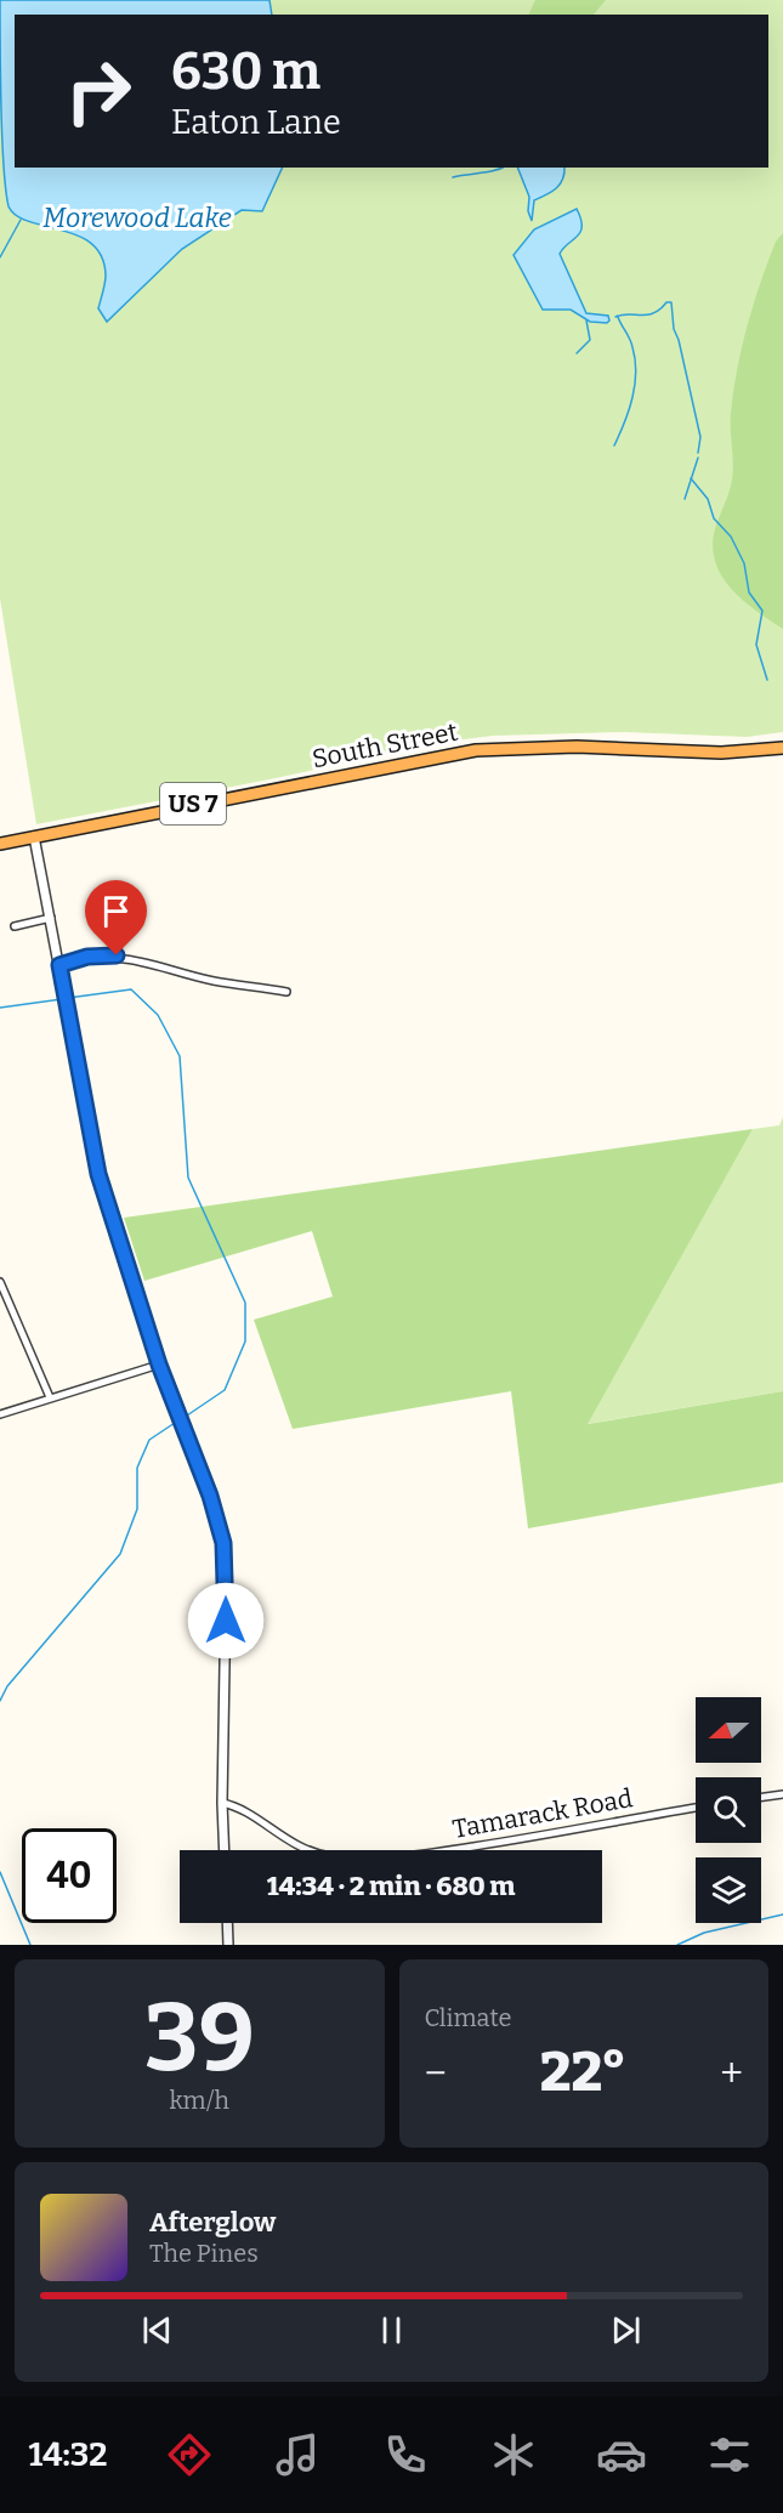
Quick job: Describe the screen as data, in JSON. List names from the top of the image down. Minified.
{"streets":{"highway":["South Street","US 7"],"street":["Tamarack Road"]},"water":["Morewood Lake"],"north":"left","page":{"turn":["630 m","Eaton Lane"],"limit":"40","trip":"14:34 · 2 min · 680 m","tile":[["39","km/h"],"Climate"],"heat":["−","22°","+"],"song":["Afterglow","The Pines"],"tabs":"14:32"}}
